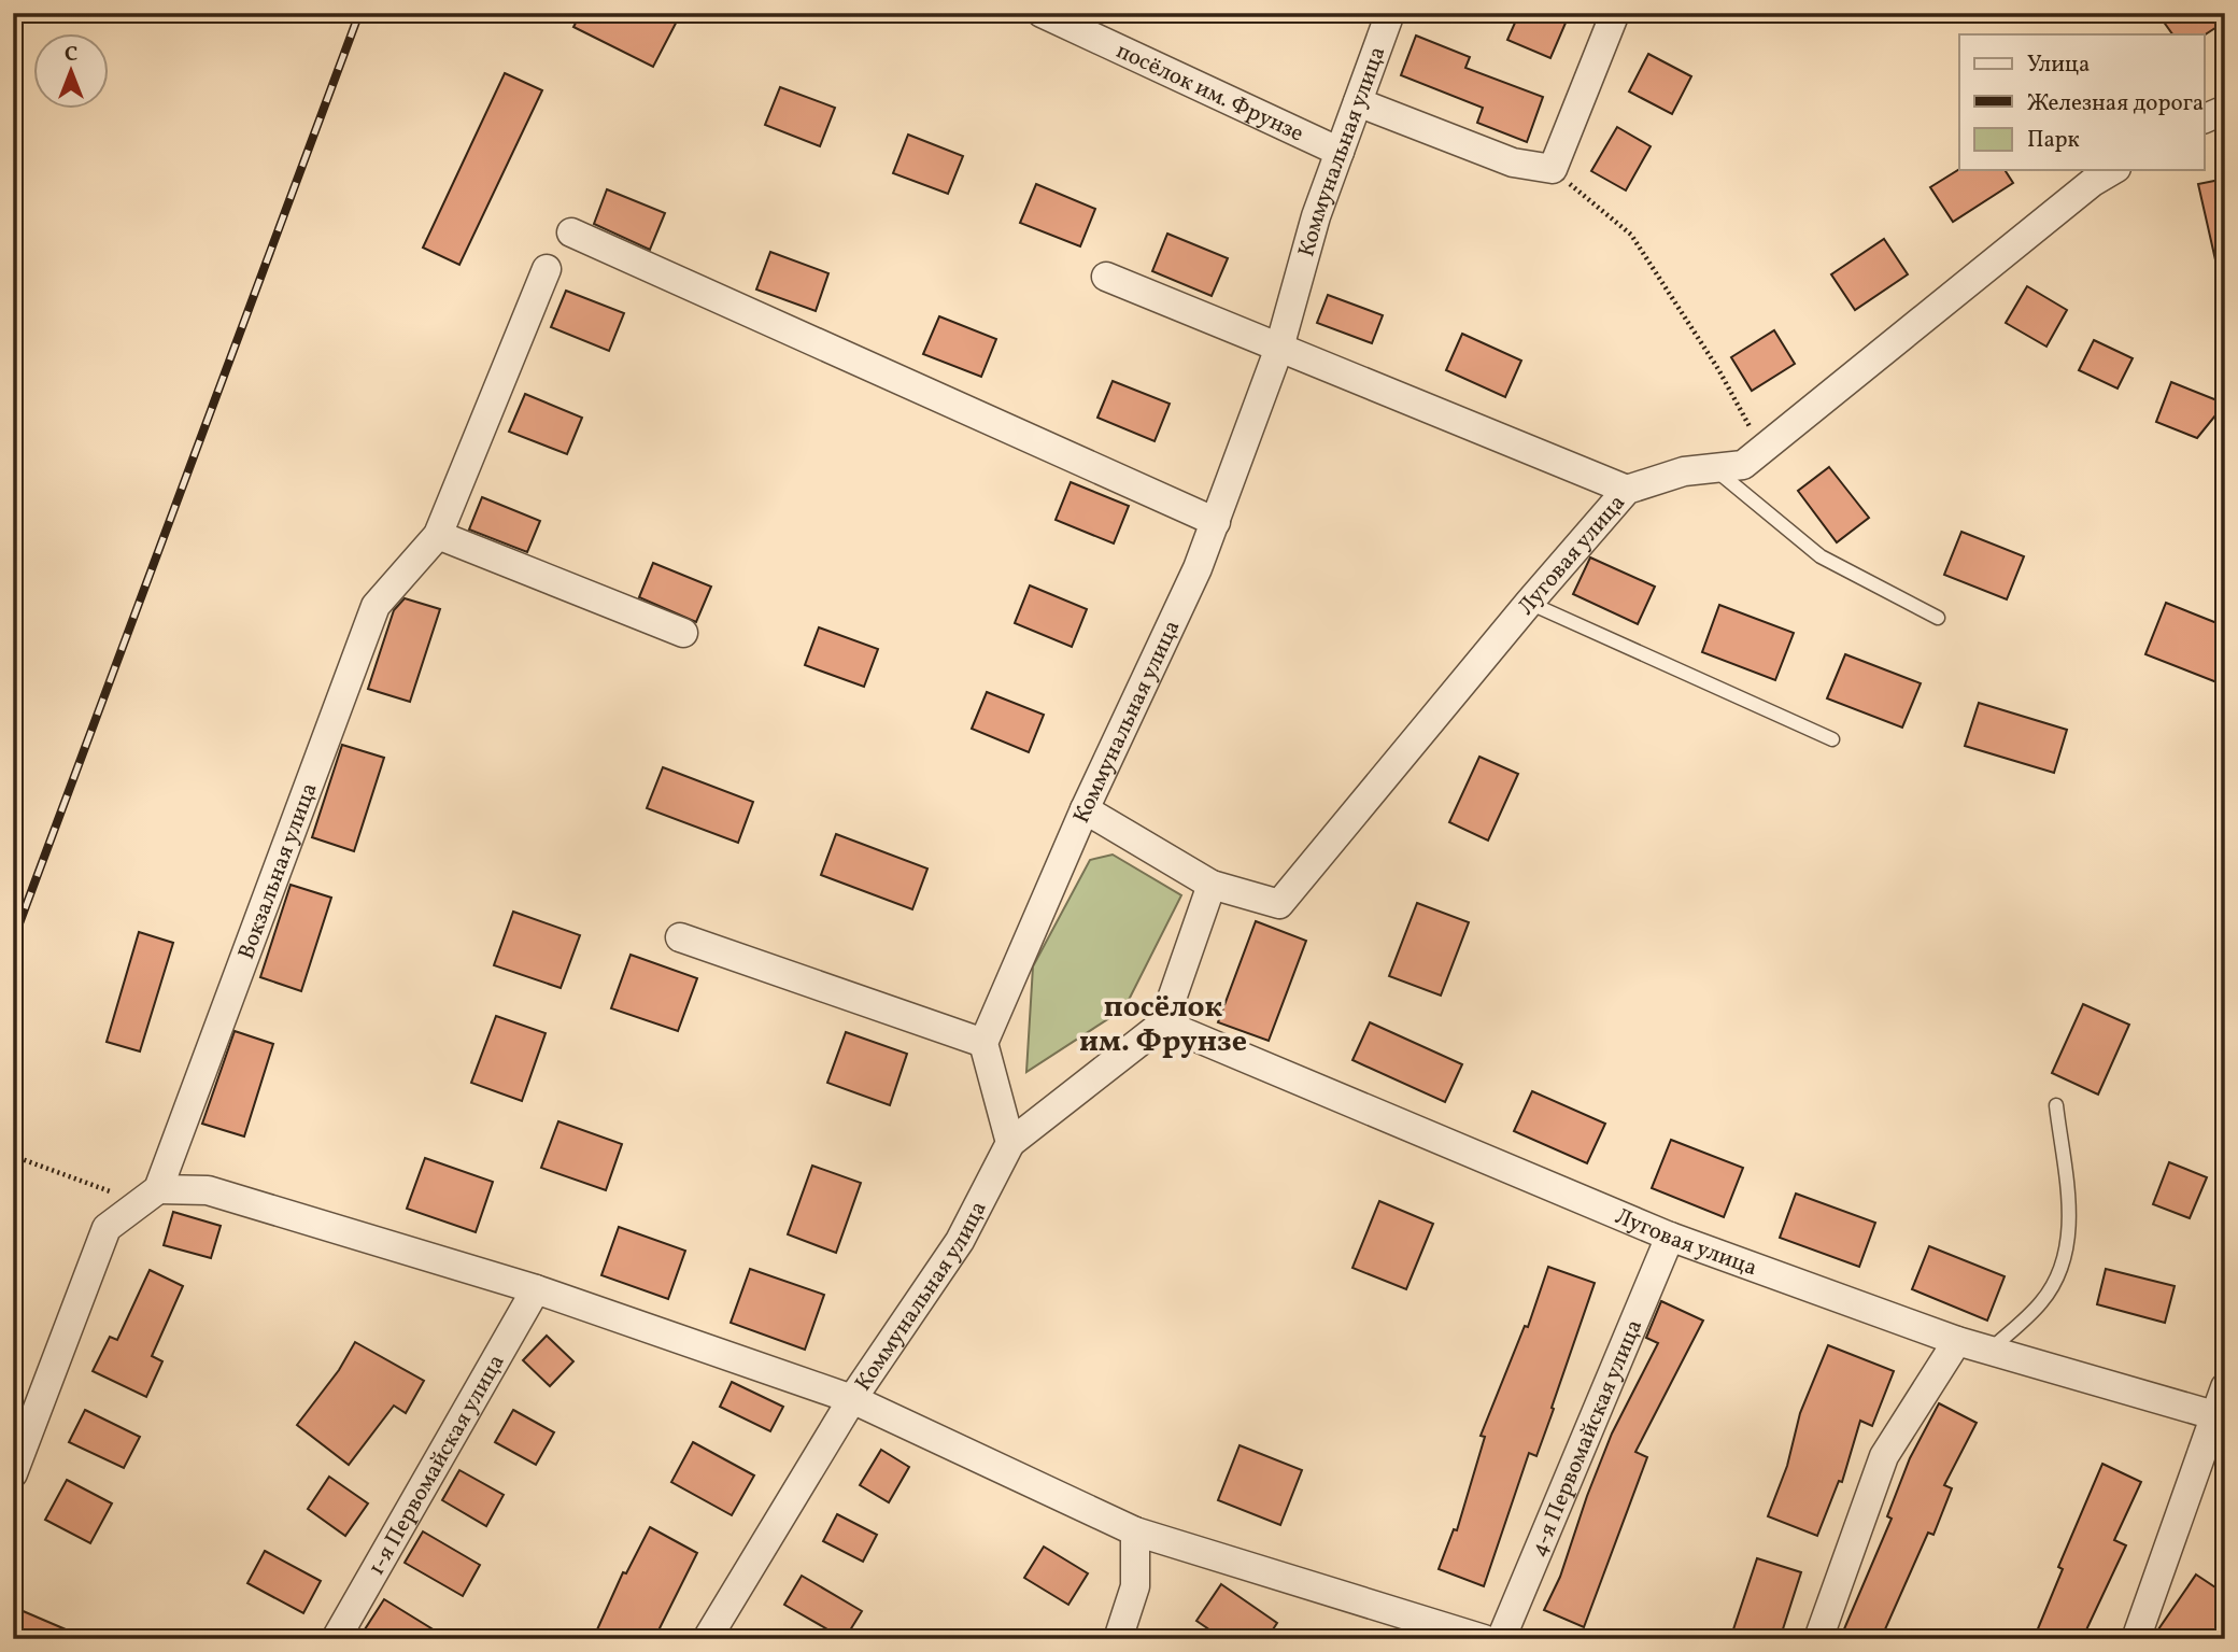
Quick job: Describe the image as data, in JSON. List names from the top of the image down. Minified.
{"streets":{"street":["посёлок им. Фрунзе","Коммунальная улица","Луговая улица","Вокзальная улица","4-я Первомайская улица","1-я Первомайская улица"]},"crossings":[["посёлок им. Фрунзе","Коммунальная улица"],["Луговая улица","4-я Первомайская улица"]],"districts":["посёлок им. Фрунзе"],"legend":["Улица","Железная дорога","Парк"],"north":"top"}
